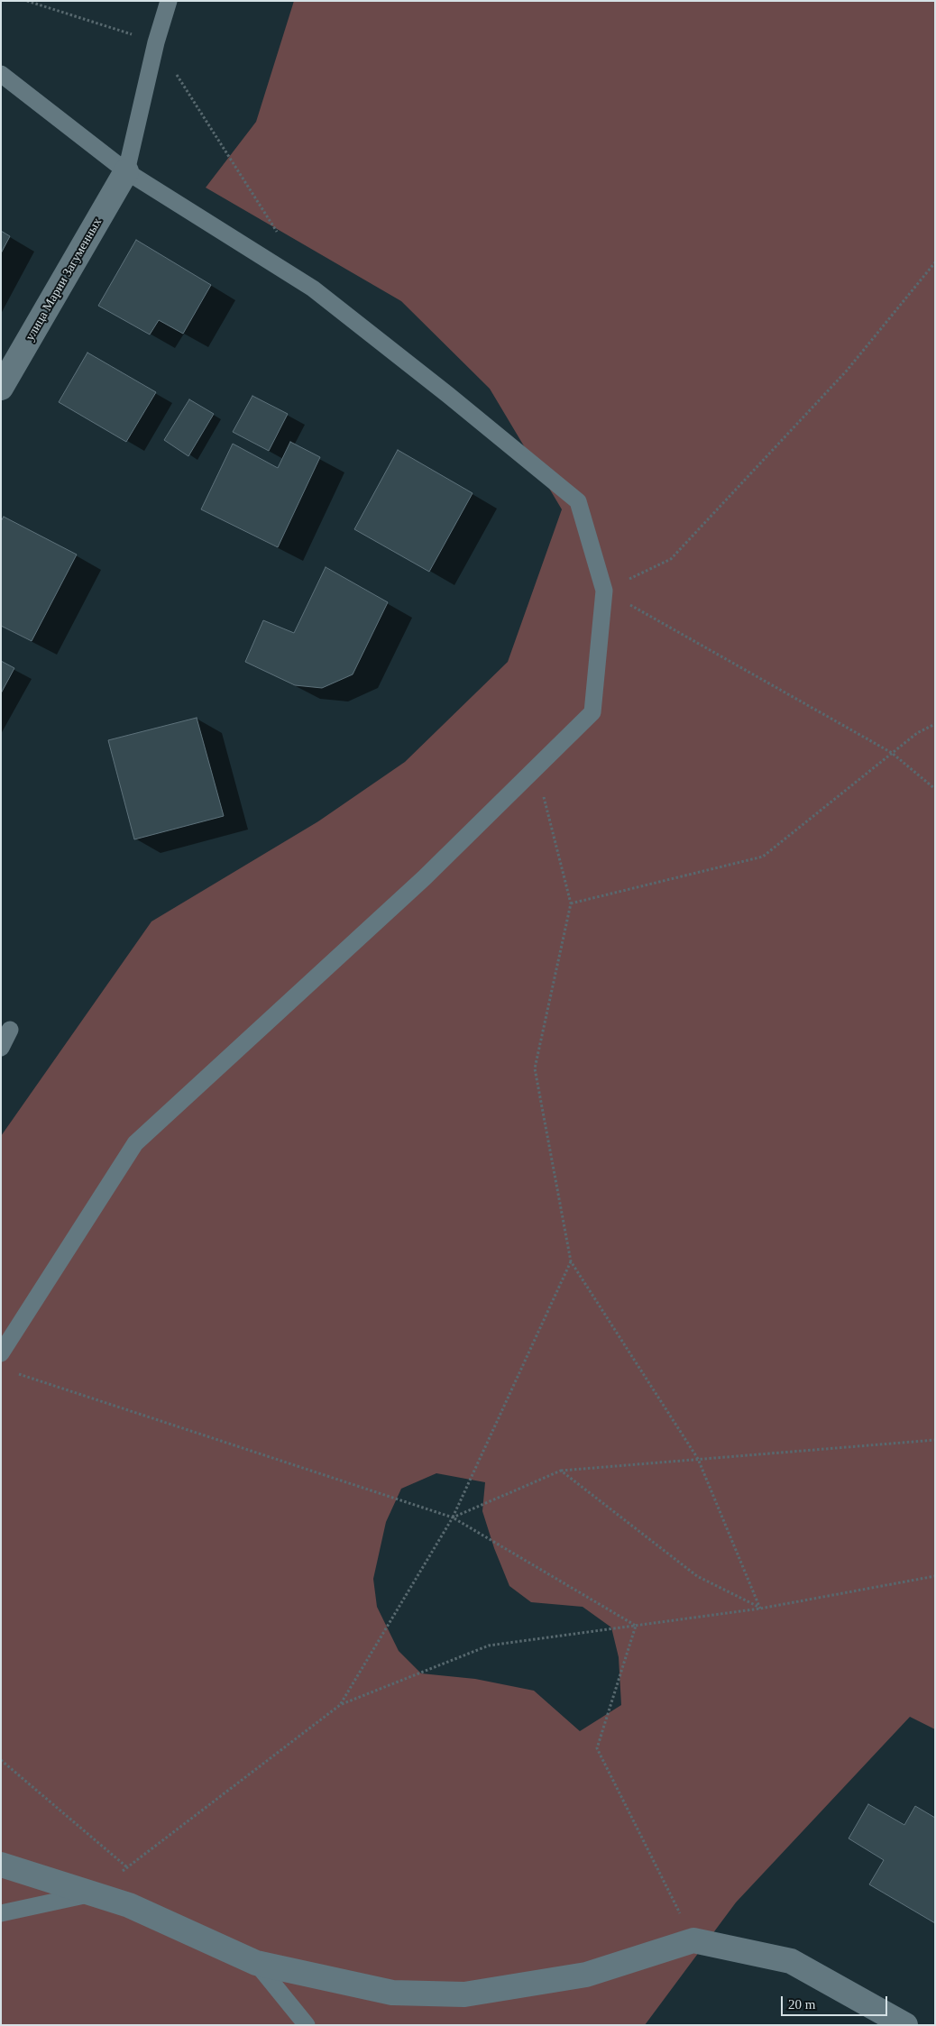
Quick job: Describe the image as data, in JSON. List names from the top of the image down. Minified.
{"streets":{"street":["улица Марии Загуменных"]},"scale_bar":"20 m"}
